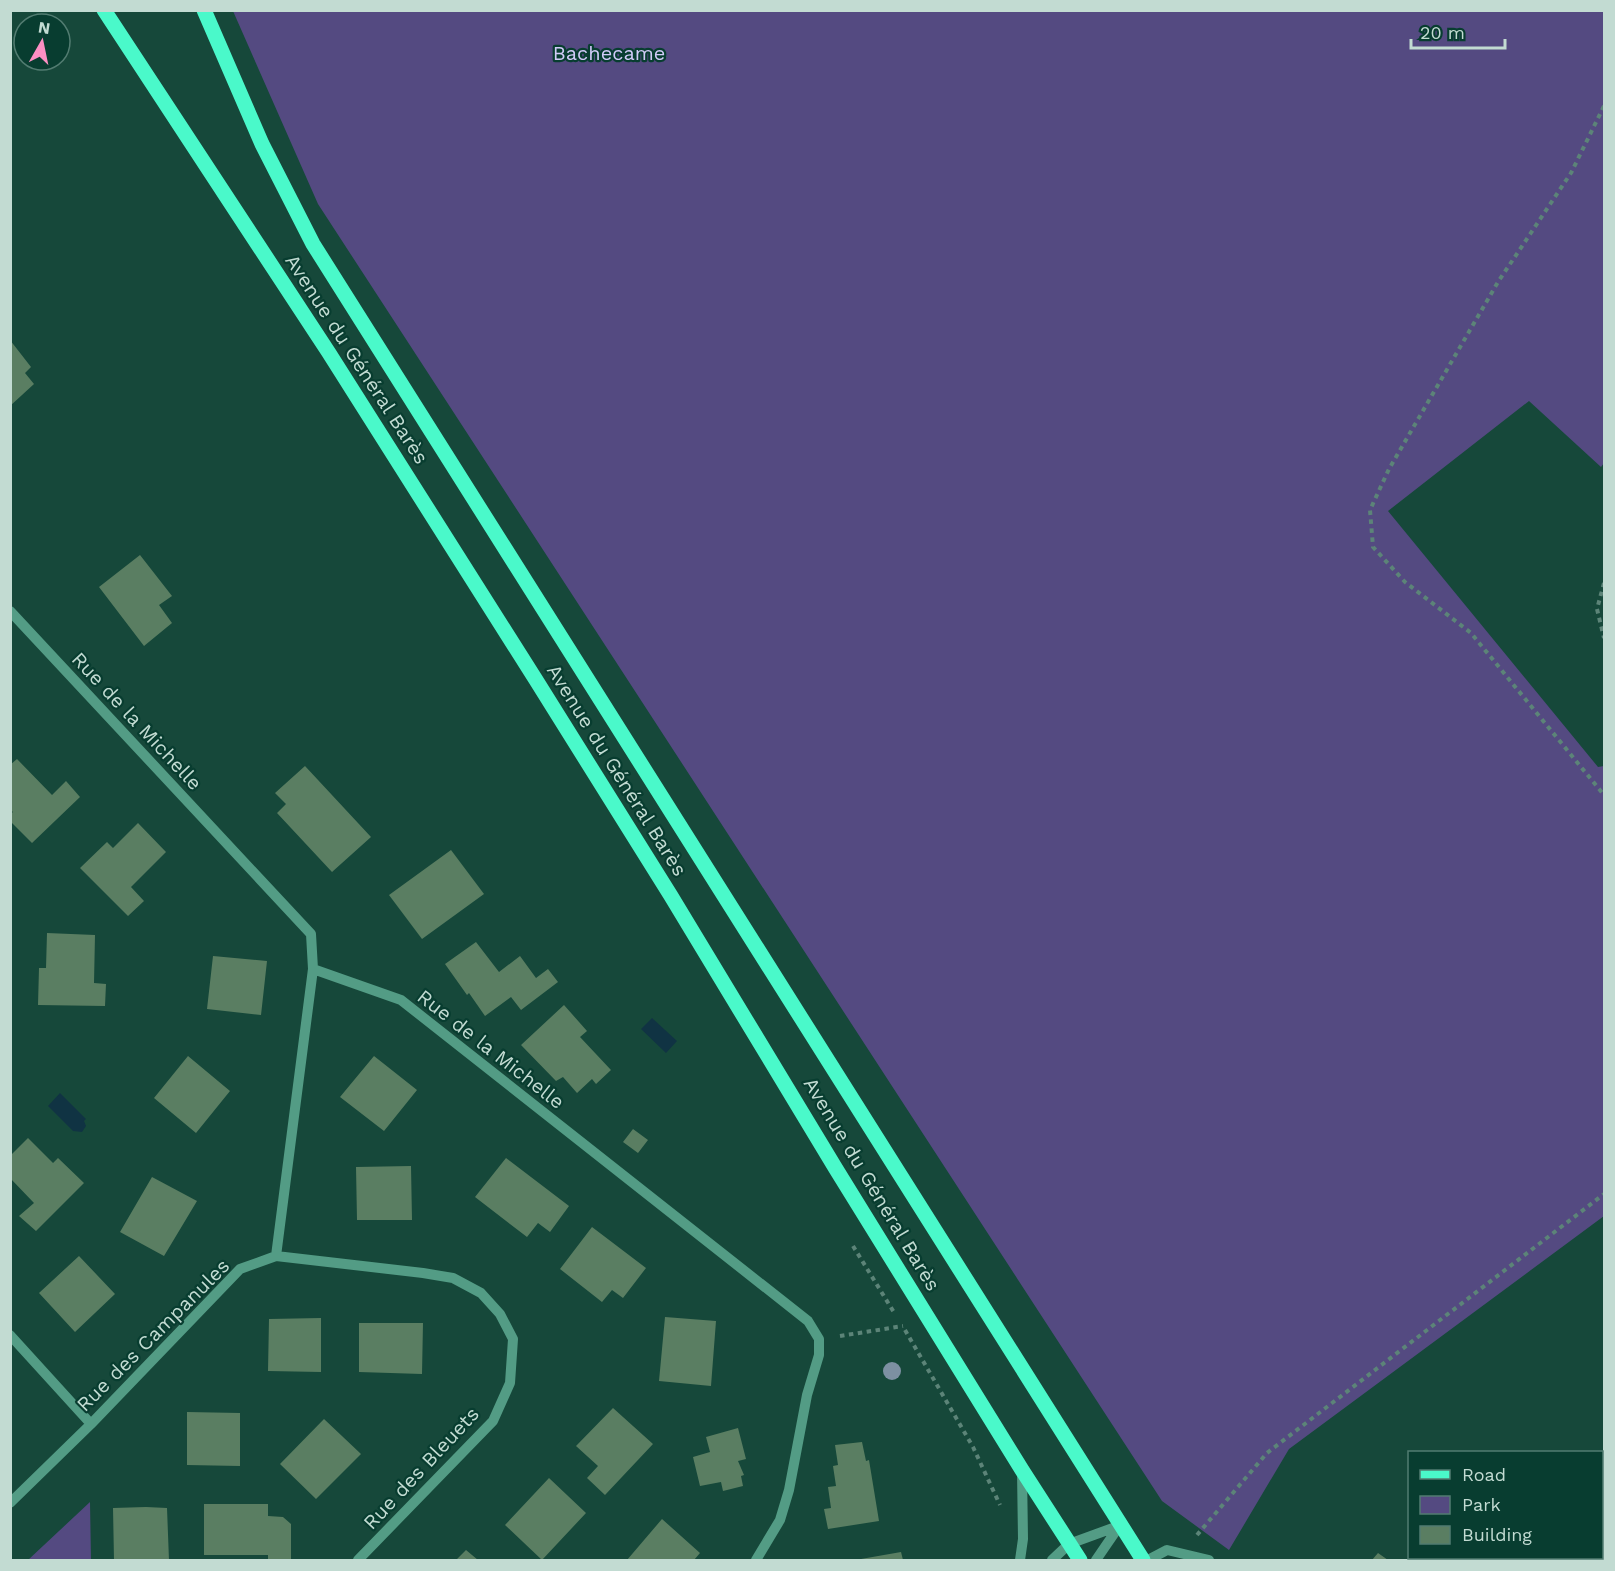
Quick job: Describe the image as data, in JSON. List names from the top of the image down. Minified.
{"streets":{"main road":["Avenue du Général Barès"],"street":["Rue de la Michelle","Rue des Campanules","Rue des Bleuets"]},"crossings":[["Rue des Campanules","Rue des Bleuets"]],"parks":["Bachecame"],"legend":["Road","Park","Building"],"scale_bar":"20 m","north":"top"}
